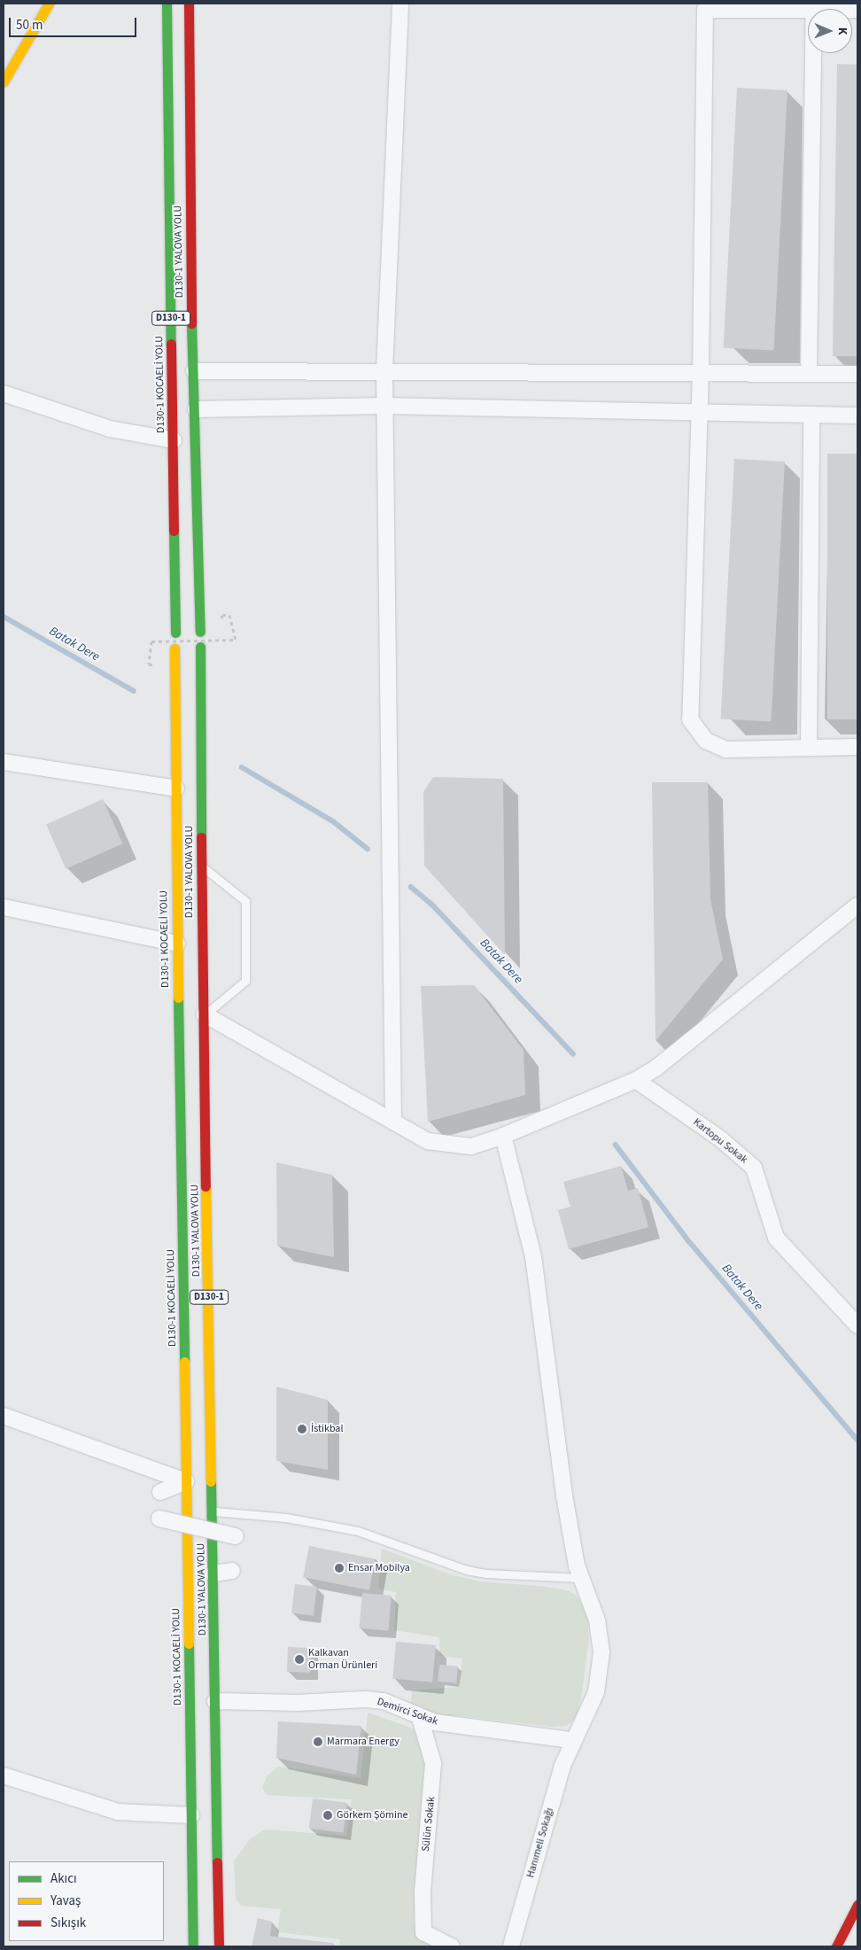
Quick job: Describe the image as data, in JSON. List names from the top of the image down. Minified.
{"streets":{"main road":["D130-1 YALOVA YOLU","D130-1","D130-1 KOCAELİ YOLU"],"street":["Kartopu Sokak","Demirci Sokak","Sülün Sokak","Hanımeli Sokağı"]},"crossings":[["D130-1 YALOVA YOLU","Demirci Sokak"],["Demirci Sokak","Sülün Sokak"],["Demirci Sokak","Hanımeli Sokağı"]],"water":["Batak Dere"],"places":["İstikbal","Ensar Mobilya","Kalkavan Orman Ürünleri","Marmara Energy","Görkem Şömine"],"legend":["Akıcı","Yavaş","Sıkışık"],"scale_bar":"50 m","north":"right"}
